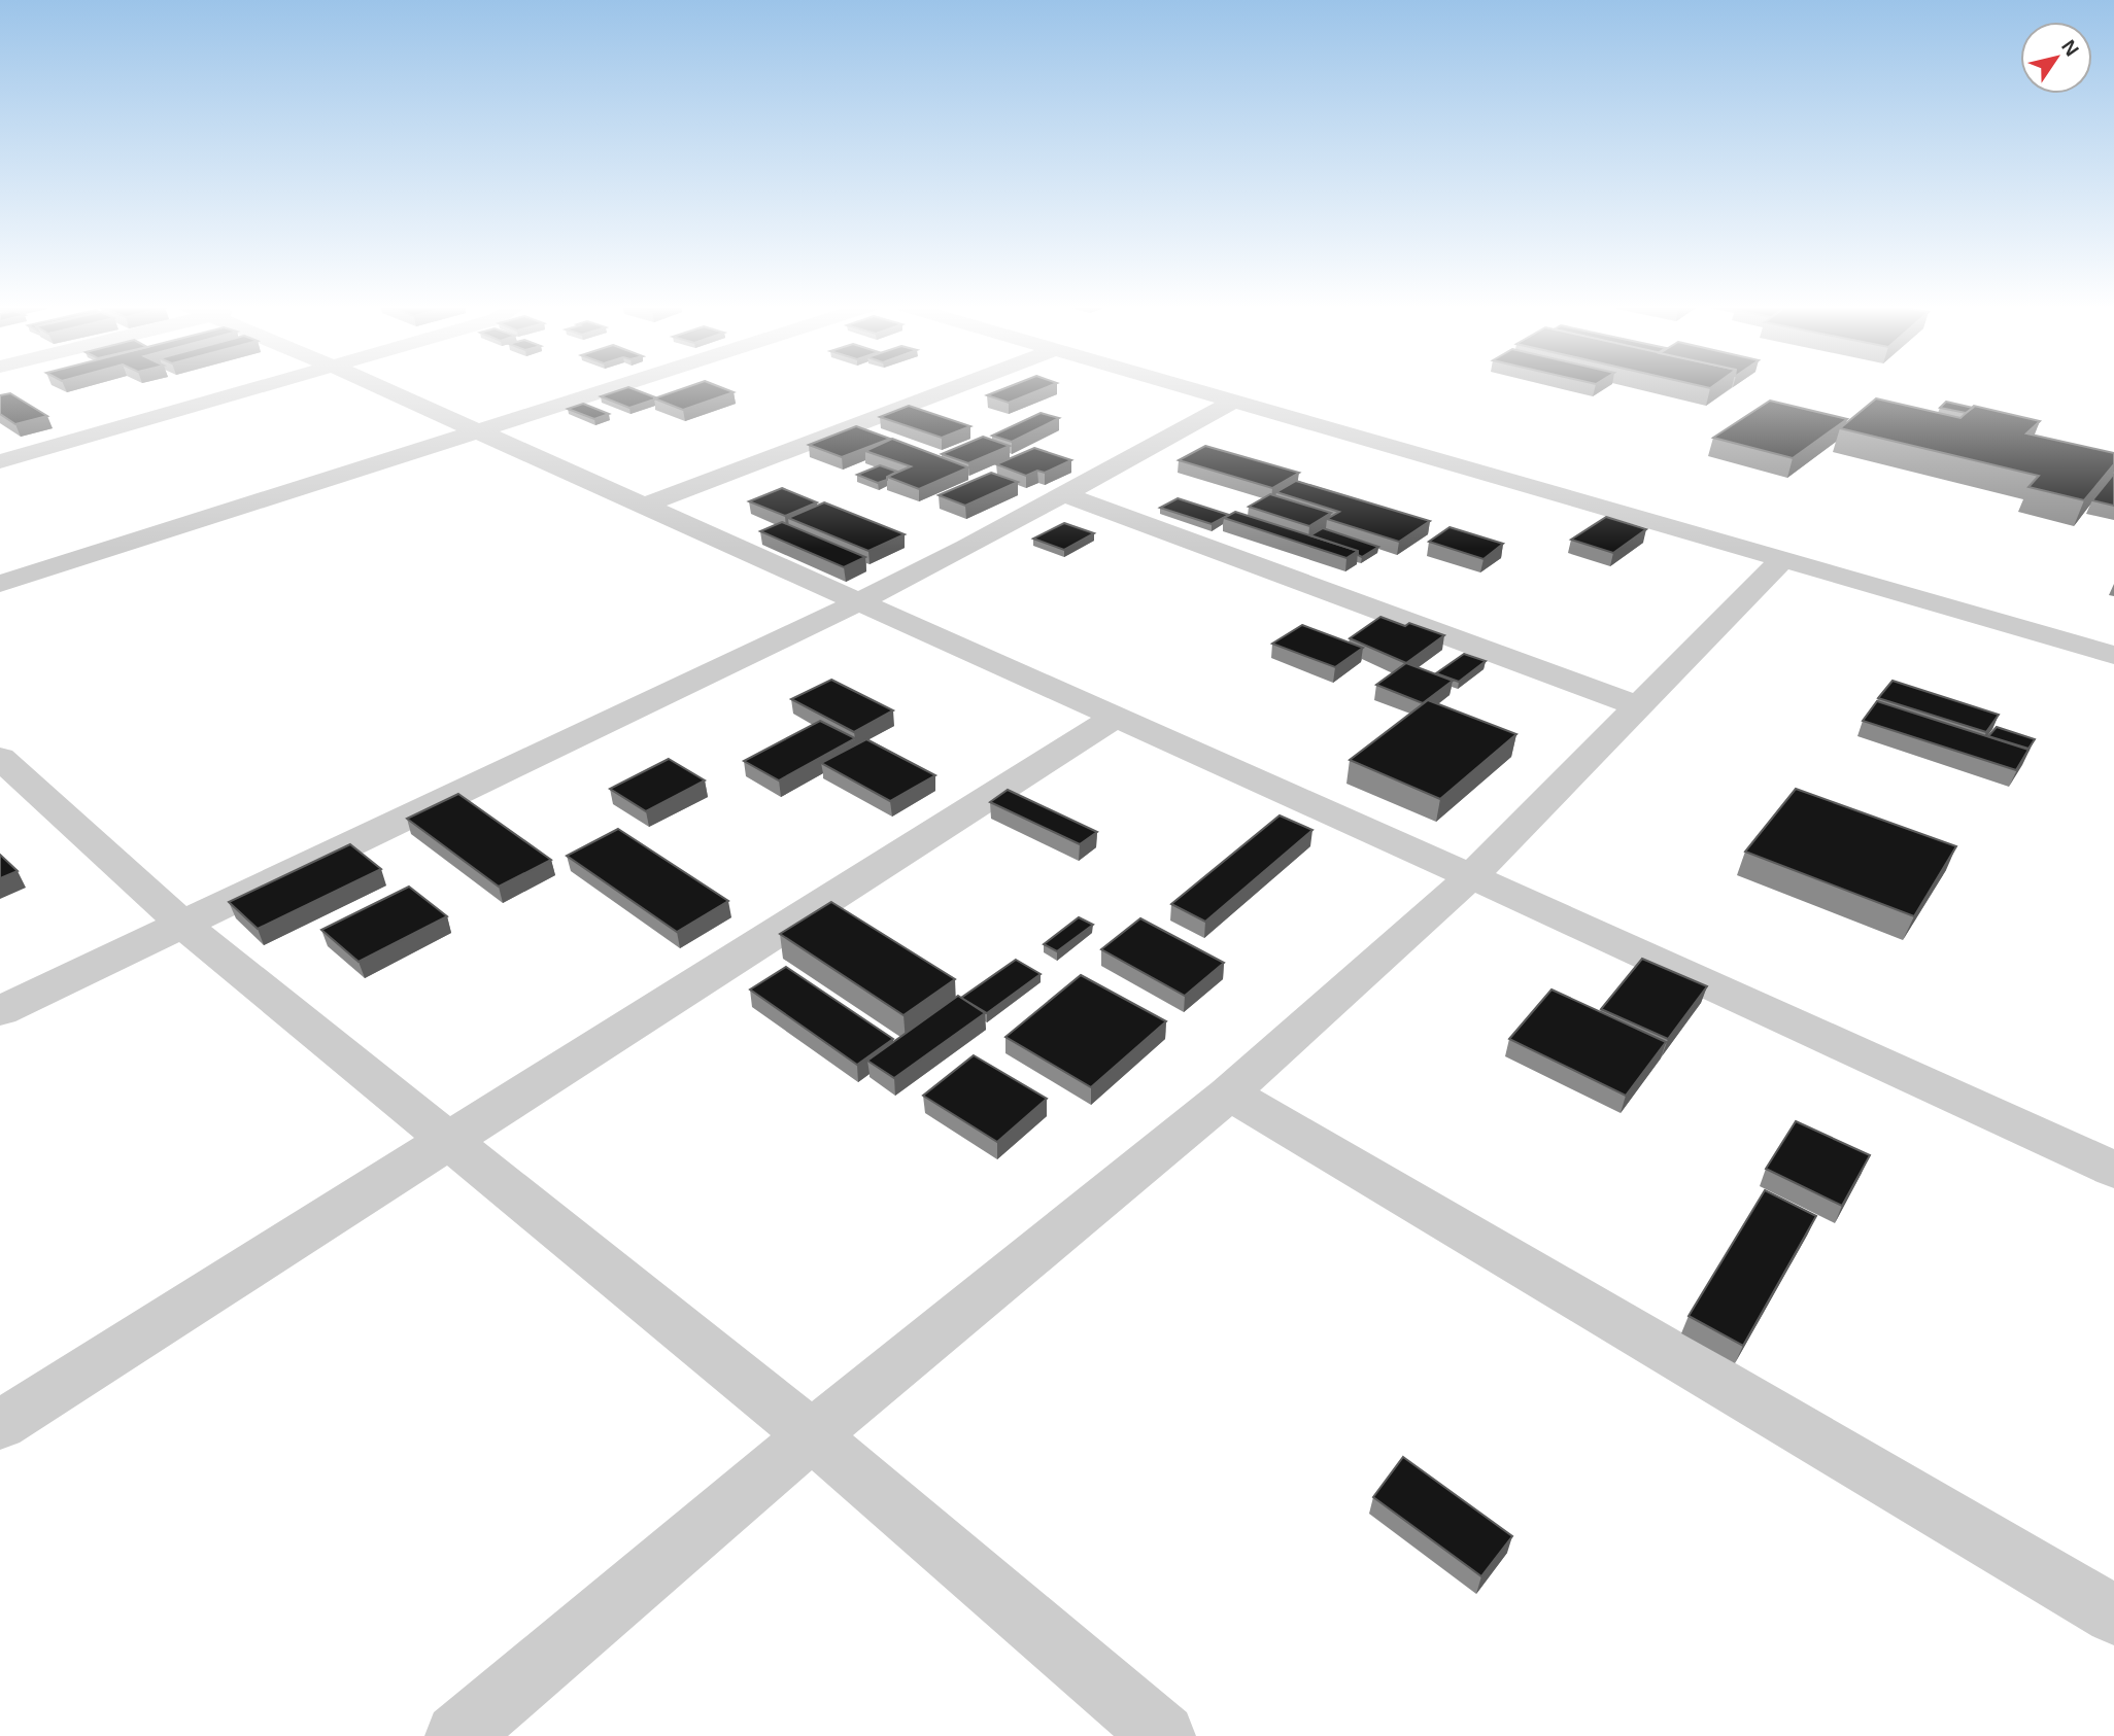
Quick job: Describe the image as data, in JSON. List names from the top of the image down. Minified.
{"north":"top right"}
